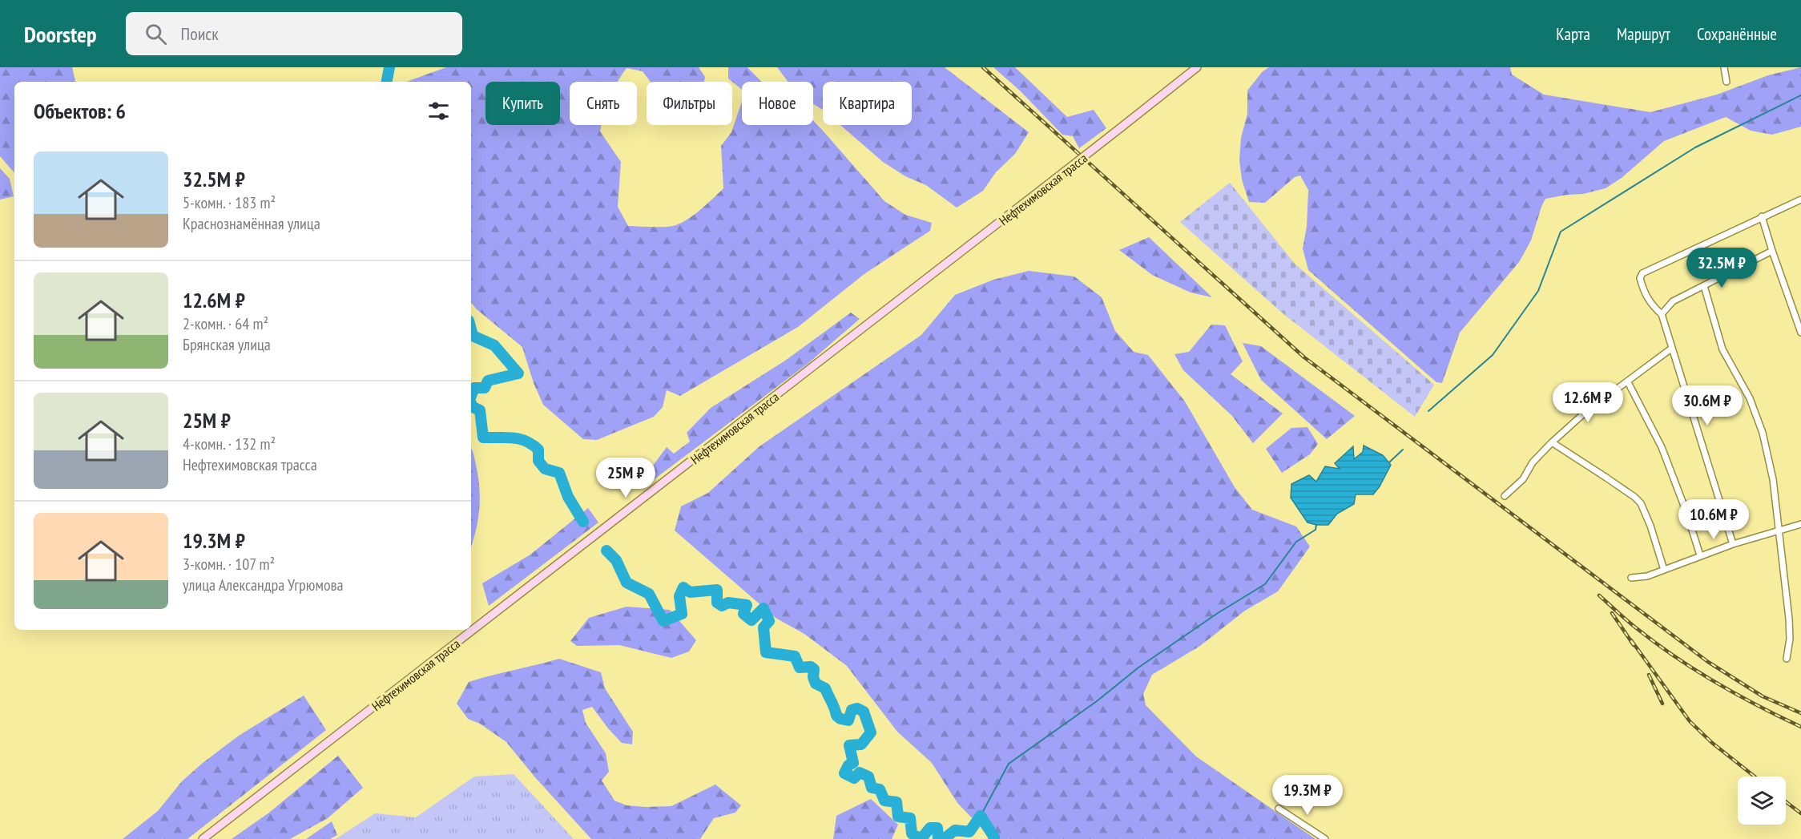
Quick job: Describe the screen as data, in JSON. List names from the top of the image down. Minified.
{"streets":{"main road":["Нефтехимовская трасса"]},"page":{"header":"Doorstep","search":"Поиск","nav":["Карта","Маршрут","Сохранённые"],"chip":["Купить","Снять","Фильтры","Новое","Квартира"],"heading":"Объектов: 6","list":[{"name":"32.5M ₽","note":"5-комн. · 183 m² · Краснознамённая улица"},{"name":"12.6M ₽","note":"2-комн. · 64 m² · Брянская улица"},{"name":"25M ₽","note":"4-комн. · 132 m² · Нефтехимовская трасса"},{"name":"19.3M ₽","note":"3-комн. · 107 m² · улица Александра Угрюмова"}],"price":["32.5M ₽","12.6M ₽","30.6M ₽","25M ₽","10.6M ₽","19.3M ₽"]}}
